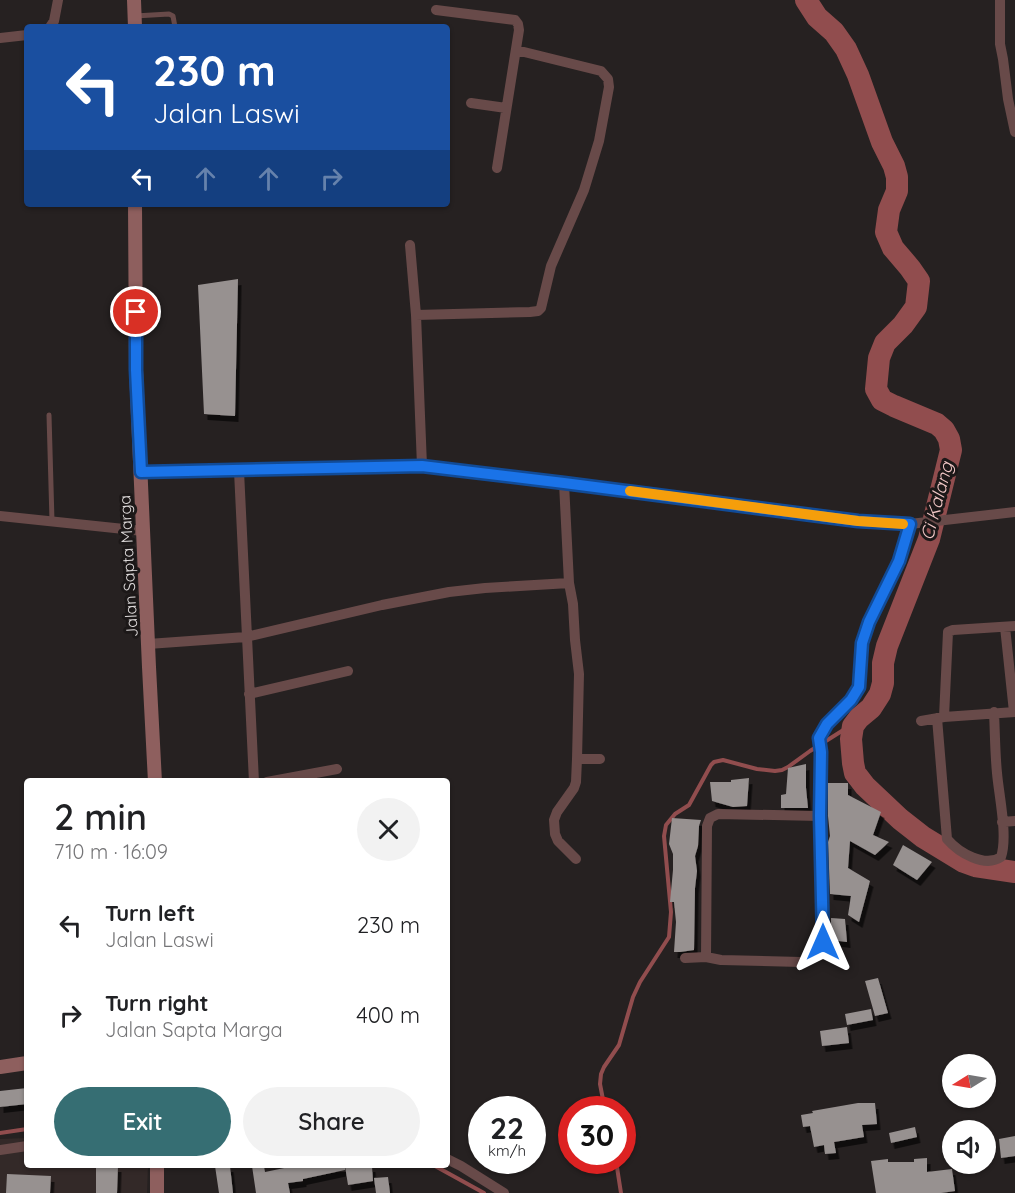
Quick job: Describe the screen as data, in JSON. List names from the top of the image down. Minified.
{"streets":{"main road":["Jalan Sapta Marga"]},"water":["Ci Kalang"],"north":"left","page":{"turn":["230 m","Jalan Laswi"],"heading":["2 min","710 m · 16:09"],"list":[{"name":"Turn left","note":"Jalan Laswi","value":"230 m"},{"name":"Turn right","note":"Jalan Sapta Marga","value":"400 m"}],"buttons":["Exit","Share"],"speed":"22 km/h","limit":"30"}}
